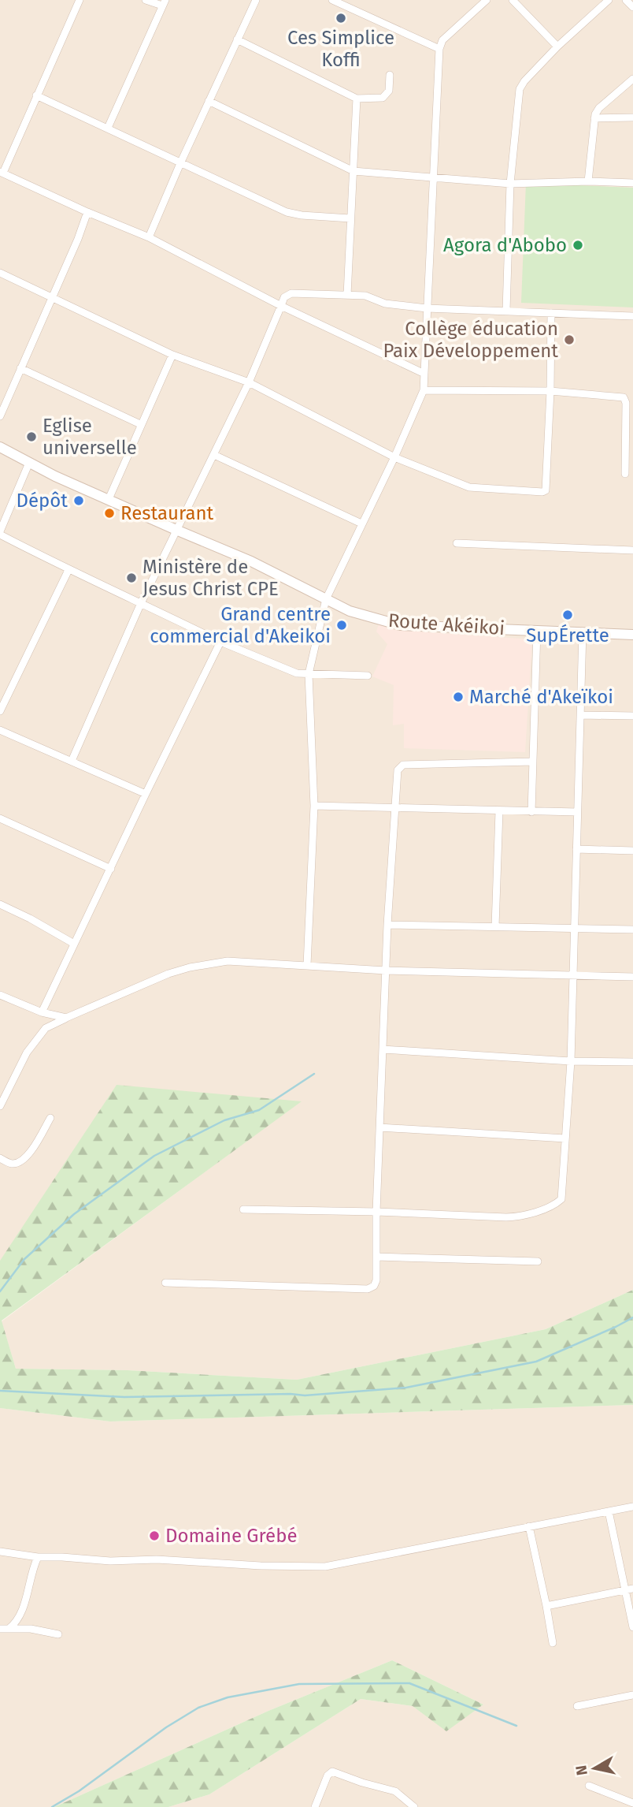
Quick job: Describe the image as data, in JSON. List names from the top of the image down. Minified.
{"streets":{"street":["Route Akéikoi"]},"places":["Ces Simplice Koffi","Agora d'Abobo","Collège éducation Paix Développement","Eglise universelle","Dépôt","Restaurant","Ministère de Jesus Christ CPE","SupÉrette","Grand centre commercial d'Akeikoi","Marché d'Akeïkoi","Domaine Grébé"],"north":"left"}
